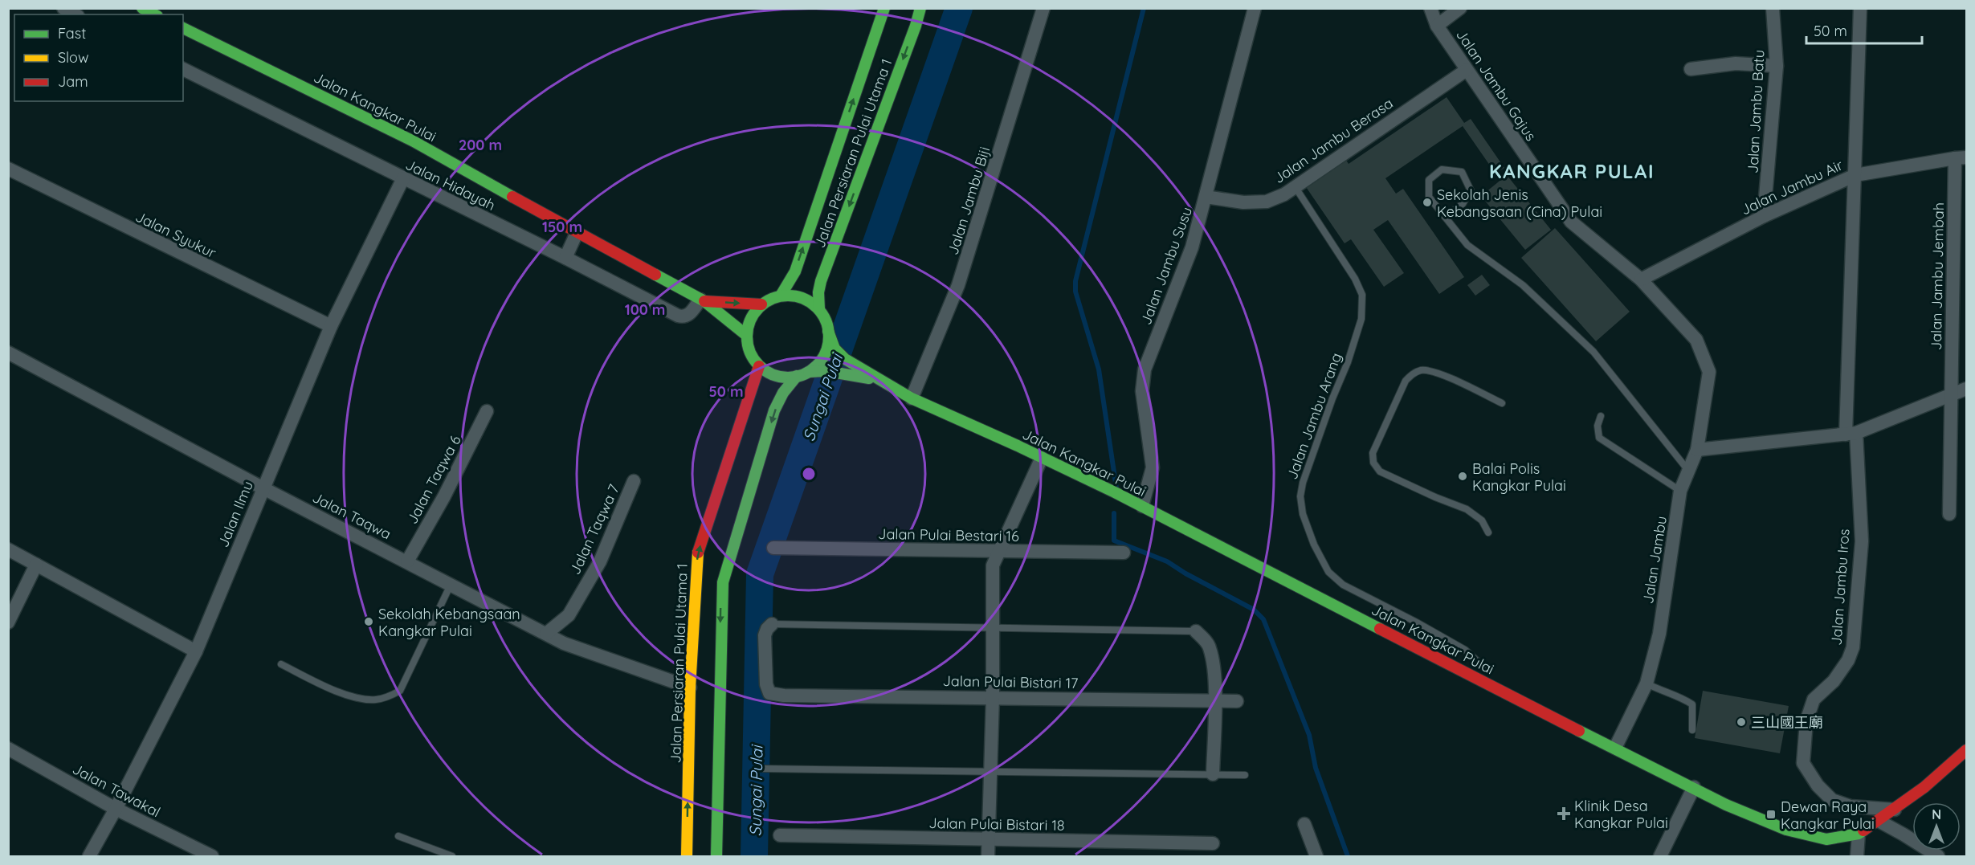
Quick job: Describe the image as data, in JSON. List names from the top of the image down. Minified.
{"streets":{"main road":["Jalan Kangkar Pulai","Jalan Persiaran Pulai Utama 1"],"street":["Jalan Jambu Gajus","Jalan Jambu Batu","Jalan Jambu Berasa","Jalan Hidayah","Jalan Jambu Air","Jalan Jambu Biji","Jalan Syukur","Jalan Jambu Susu","Jalan Jambu Jembah","Jalan Taqwa 6","Jalan Ilmu","Jalan Taqwa","Jalan Taqwa 7","Jalan Pulai Bestari 16","Jalan Jambu","Jalan Jambu Iros","Jalan Pulai Bistari 17","Jalan Tawakal","Jalan Pulai Bistari 18"],"lane":["Jalan Jambu Arang"]},"crossings":[["Jalan Jambu Gajus","Jalan Jambu Berasa"],["Jalan Jambu Gajus","Jalan Jambu Air"],["Jalan Jambu Gajus","Jalan Jambu"],["Jalan Kangkar Pulai","Jalan Persiaran Pulai Utama 1"],["Jalan Kangkar Pulai","Jalan Hidayah"],["Jalan Kangkar Pulai","Jalan Jambu Biji"],["Jalan Kangkar Pulai","Jalan Jambu Susu"],["Jalan Kangkar Pulai","Jalan Jambu"],["Jalan Kangkar Pulai","Jalan Jambu Iros"],["Jalan Jambu Batu","Jalan Jambu Air"],["Jalan Jambu Berasa","Jalan Jambu Susu"],["Jalan Jambu Berasa","Jalan Jambu Arang"],["Jalan Persiaran Pulai Utama 1","Jalan Taqwa"],["Jalan Hidayah","Jalan Ilmu"],["Jalan Jambu Air","Jalan Jambu Jembah"],["Jalan Jambu Air","Jalan Jambu Iros"],["Jalan Syukur","Jalan Ilmu"],["Jalan Taqwa 6","Jalan Taqwa"],["Jalan Ilmu","Jalan Taqwa"],["Jalan Ilmu","Jalan Tawakal"],["Jalan Taqwa","Jalan Taqwa 7"]],"districts":["KANGKAR PULAI"],"water":["Sungai Pulai"],"places":{"other":["Sekolah Jenis Kebangsaan (Cina) Pulai","Balai Polis Kangkar Pulai","Sekolah Kebangsaan Kangkar Pulai","三山國王廟"],"health":["Klinik Desa Kangkar Pulai"],"transit":["Dewan Raya Kangkar Pulai"]},"legend":["Fast","Slow","Jam"],"scale_bar":"50 m","north":"top","rings":["200 m","150 m","100 m","50 m"]}
